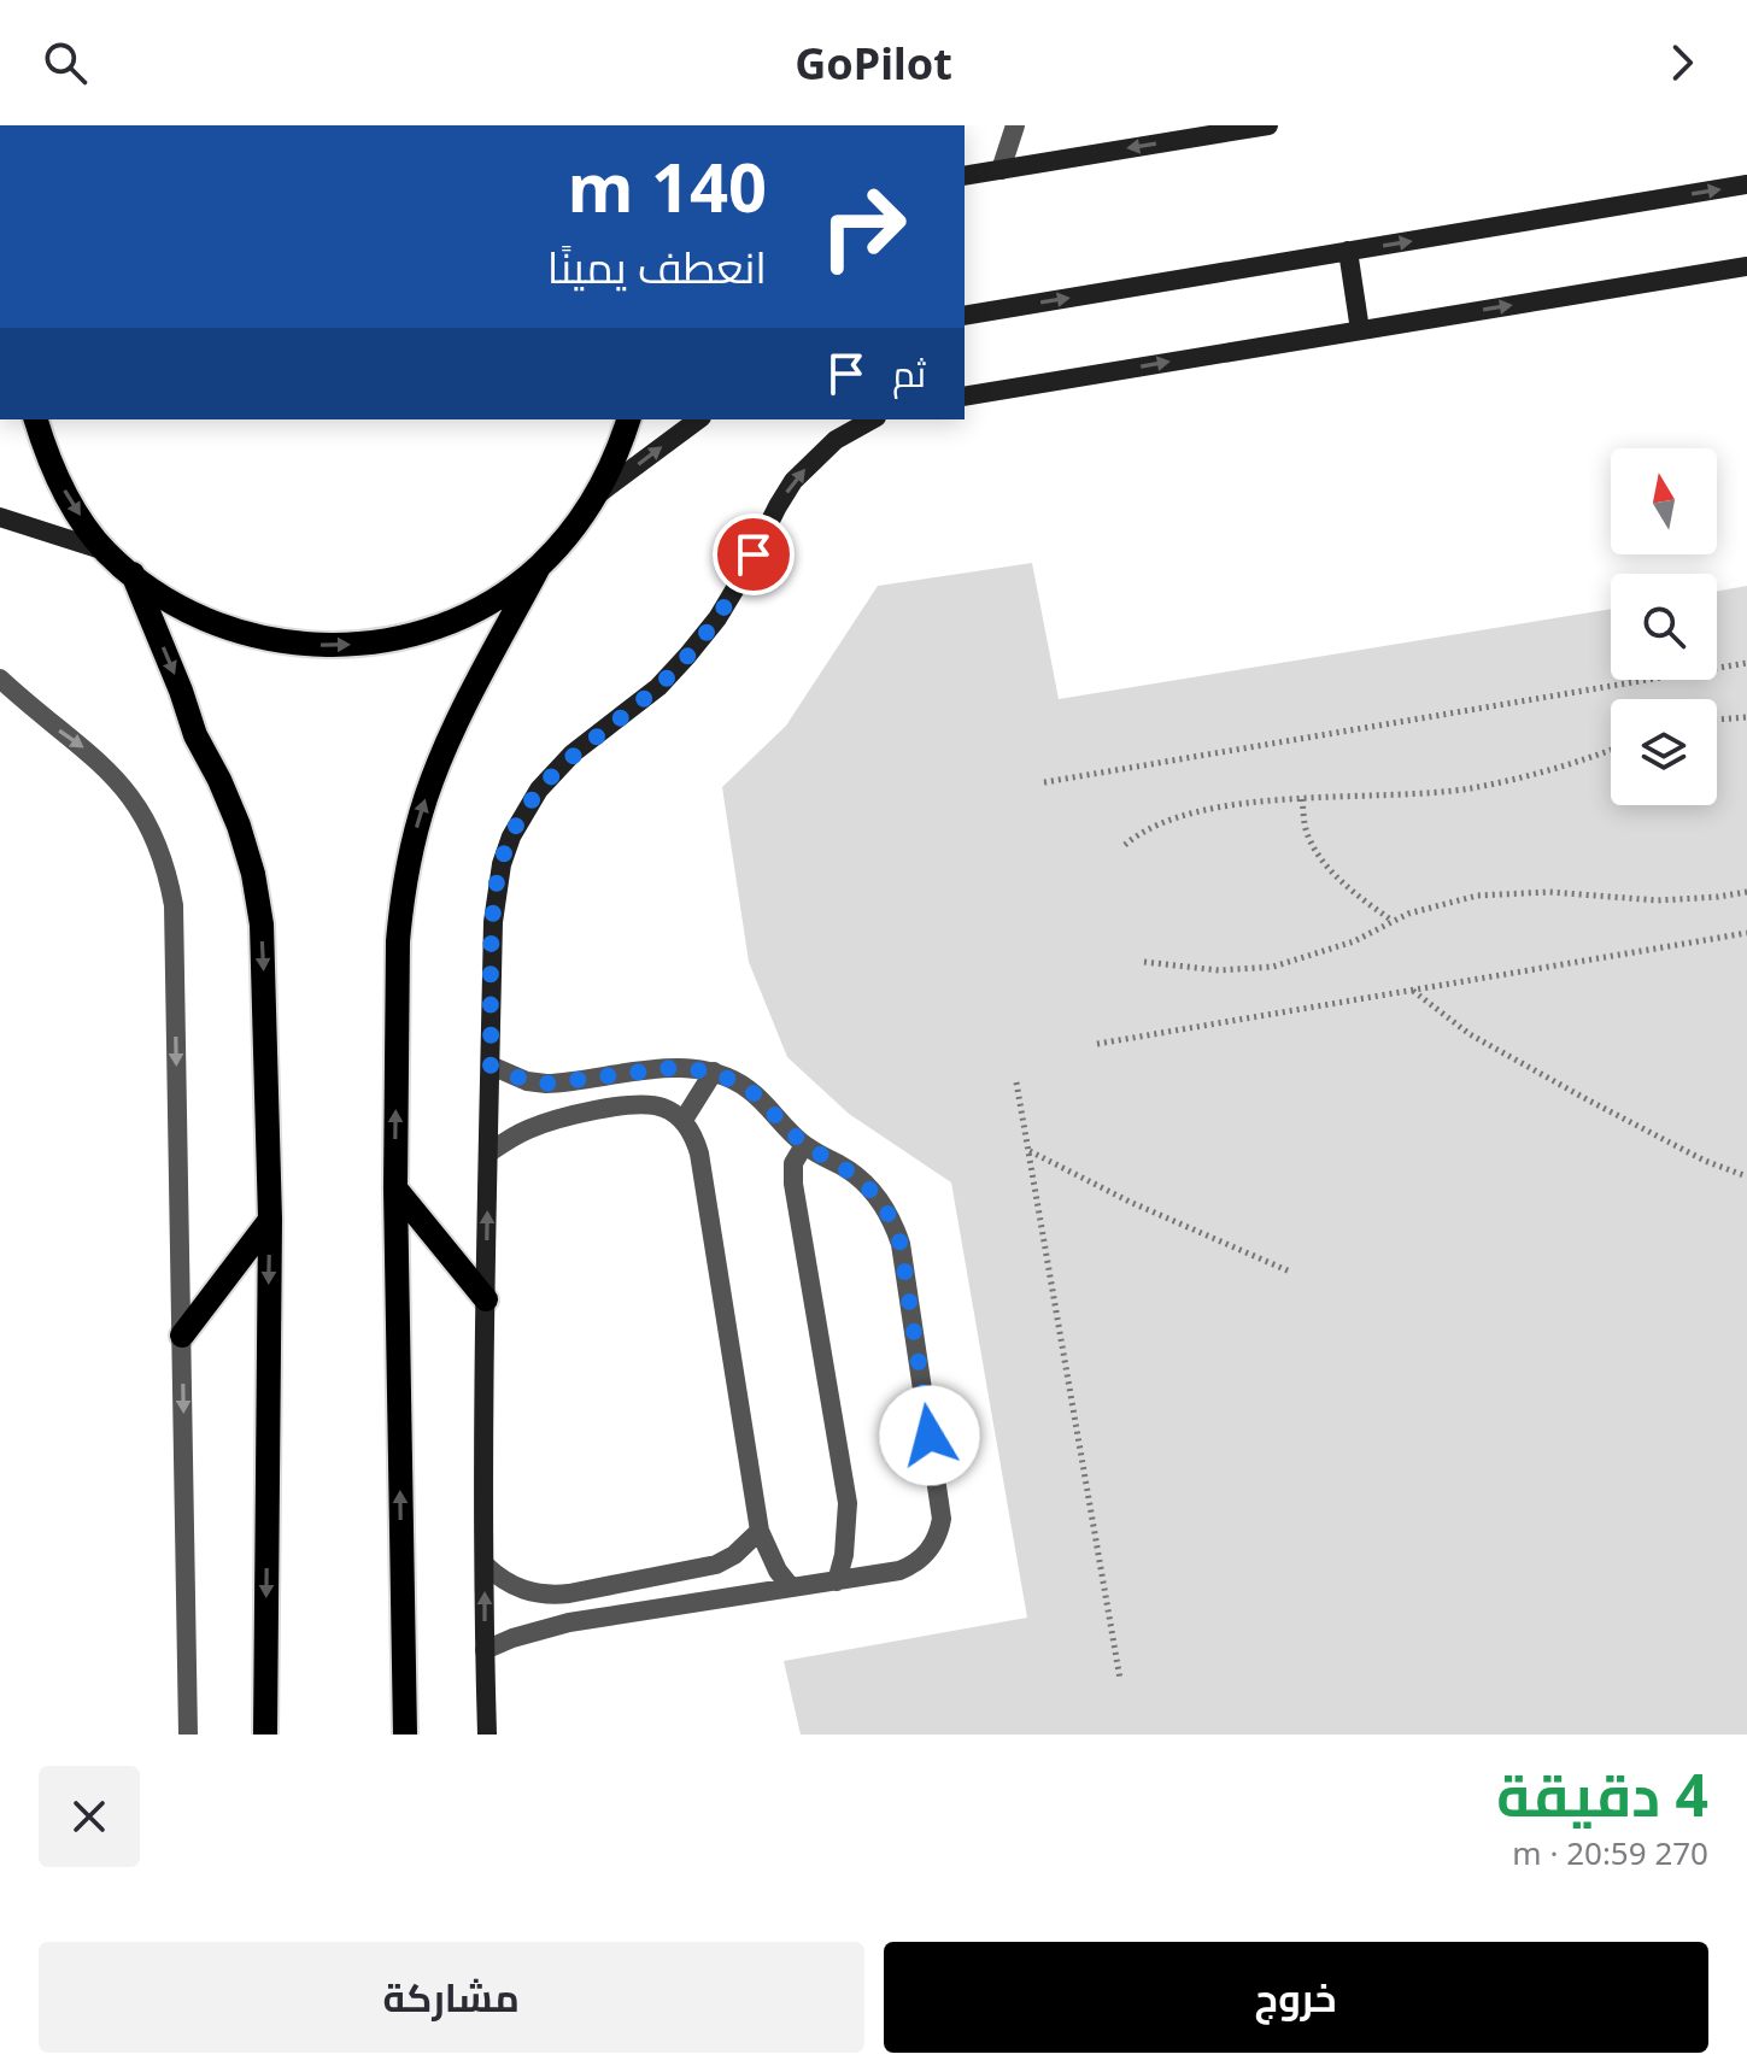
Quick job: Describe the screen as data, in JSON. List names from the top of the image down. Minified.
{"north":"top","page":{"header":"GoPilot","turn":["140 m","انعطف يمينًا"],"then":"ثم","heading":["4 دقيقة","270 m · 20:59"],"buttons":["خروج","مشاركة"]}}
